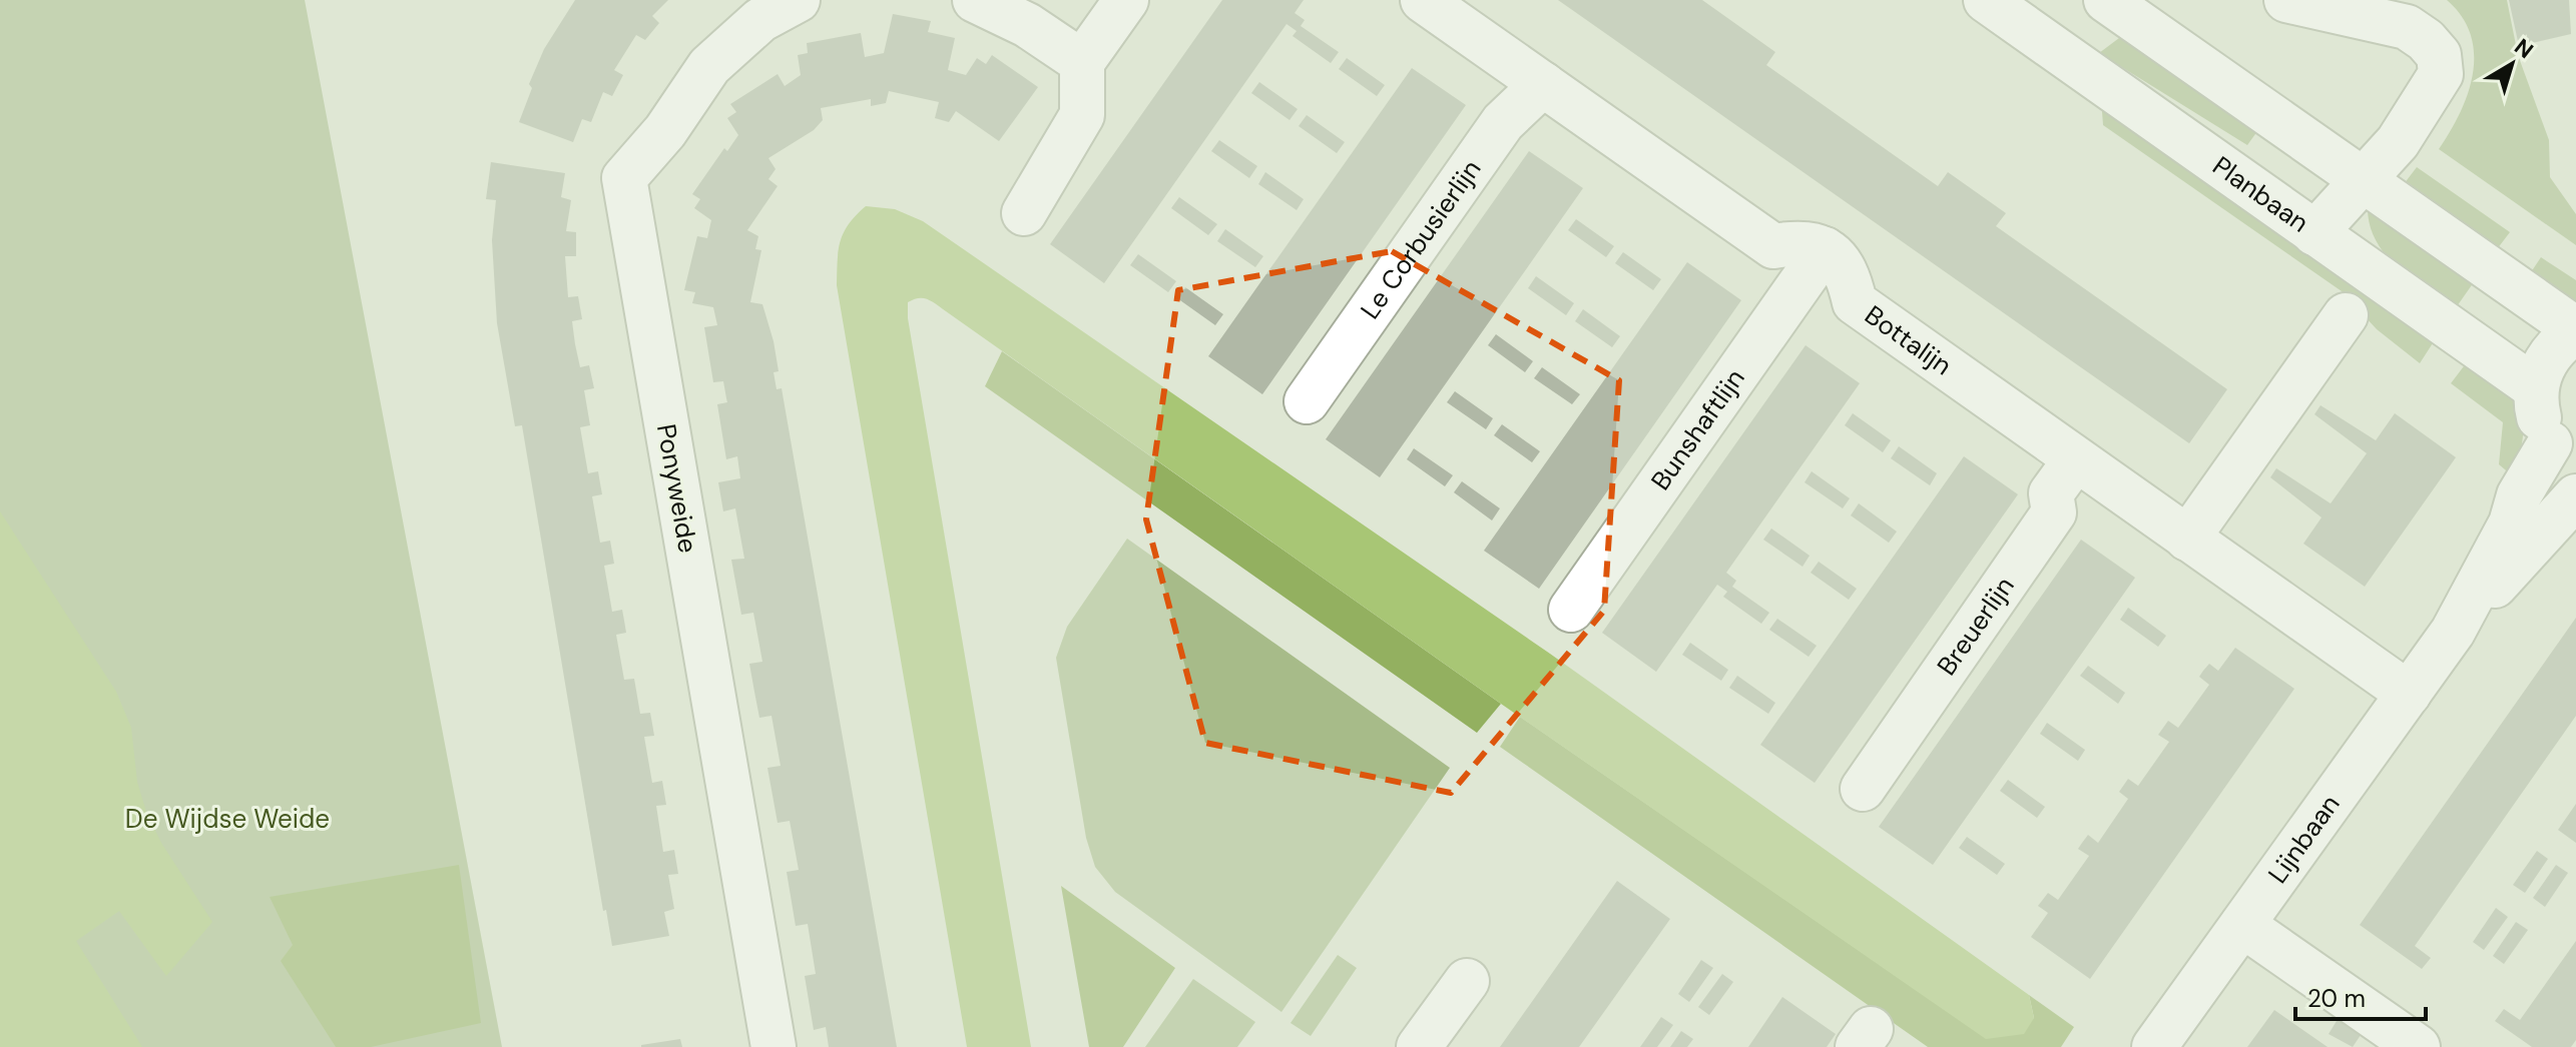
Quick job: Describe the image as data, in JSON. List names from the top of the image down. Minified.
{"streets":{"street":["Planbaan","Le Corbusierlijn","Bottalijn","Bunshaftlijn","Ponyweide","Breuerlijn","Lijnbaan"]},"crossings":[["Bottalijn","Bunshaftlijn"],["Bottalijn","Breuerlijn"],["Bottalijn","Lijnbaan"]],"parks":["De Wijdse Weide"],"scale_bar":"20 m","north":"top right"}
